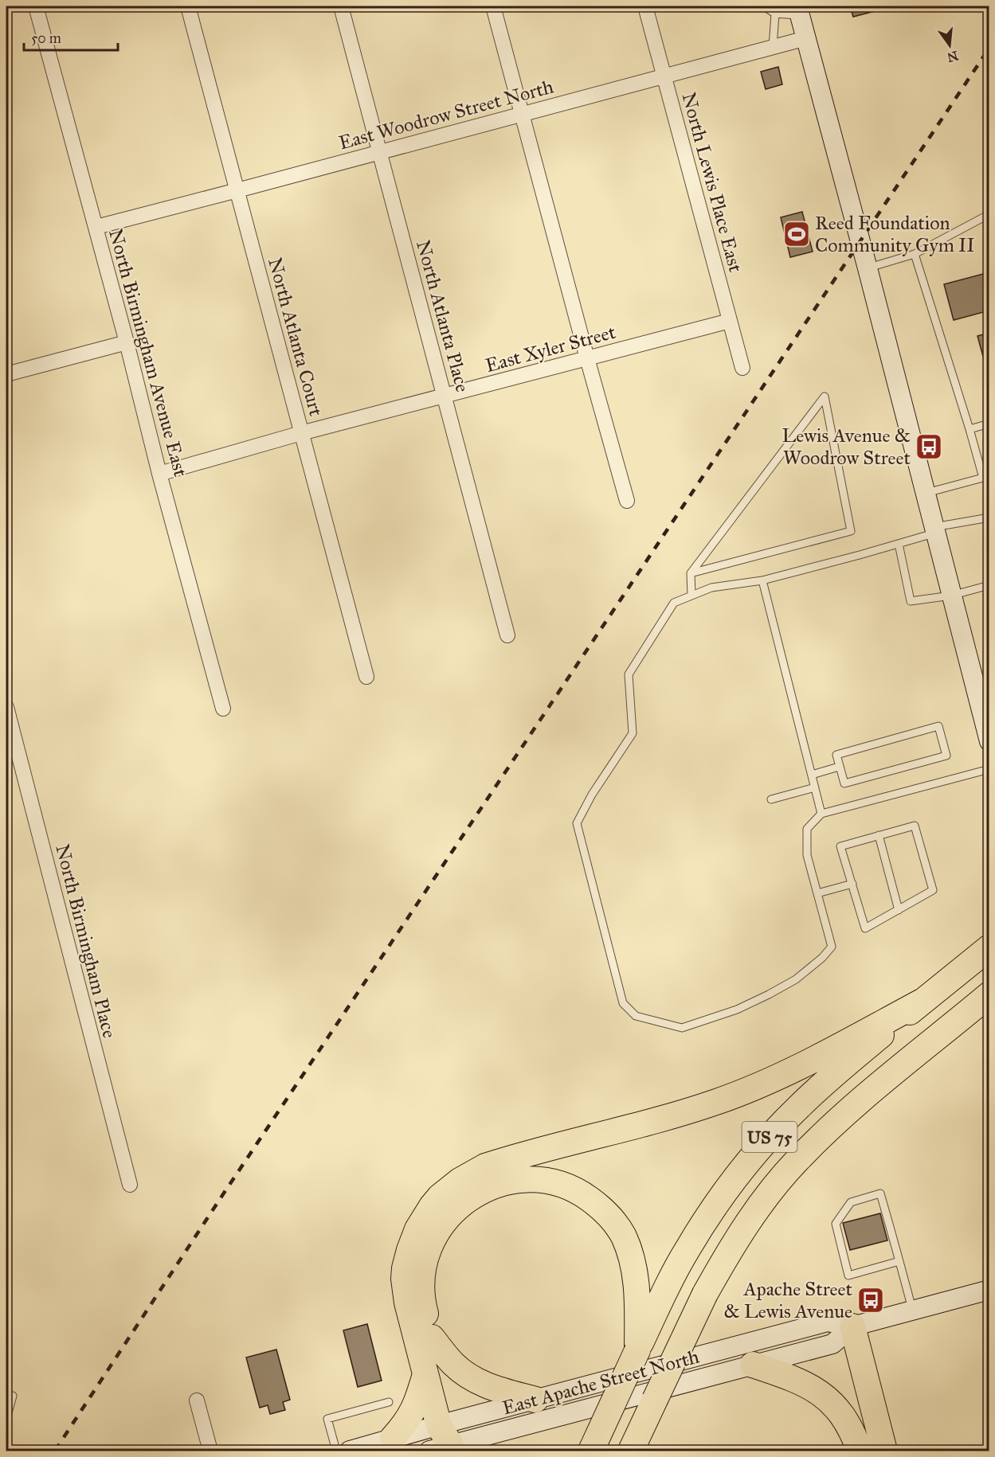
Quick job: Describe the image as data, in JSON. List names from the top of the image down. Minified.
{"streets":{"highway":["US 75"],"main road":["East Apache Street North"],"street":["East Woodrow Street North","North Lewis Place East","North Atlanta Place","North Atlanta Court","East Xyler Street","North Birmingham Avenue East","North Birmingham Place"]},"crossings":[["East Woodrow Street North","North Lewis Place East"],["East Woodrow Street North","North Atlanta Place"],["East Woodrow Street North","North Atlanta Court"],["East Woodrow Street North","North Birmingham Avenue East"],["North Lewis Place East","East Xyler Street"],["North Atlanta Place","East Xyler Street"],["North Atlanta Court","East Xyler Street"],["East Xyler Street","North Birmingham Avenue East"]],"places":{"sports":["Reed Foundation Community Gym II"],"bus stop":["Lewis Avenue & Woodrow Street","Apache Street & Lewis Avenue"]},"scale_bar":"50 m","north":"bottom"}
